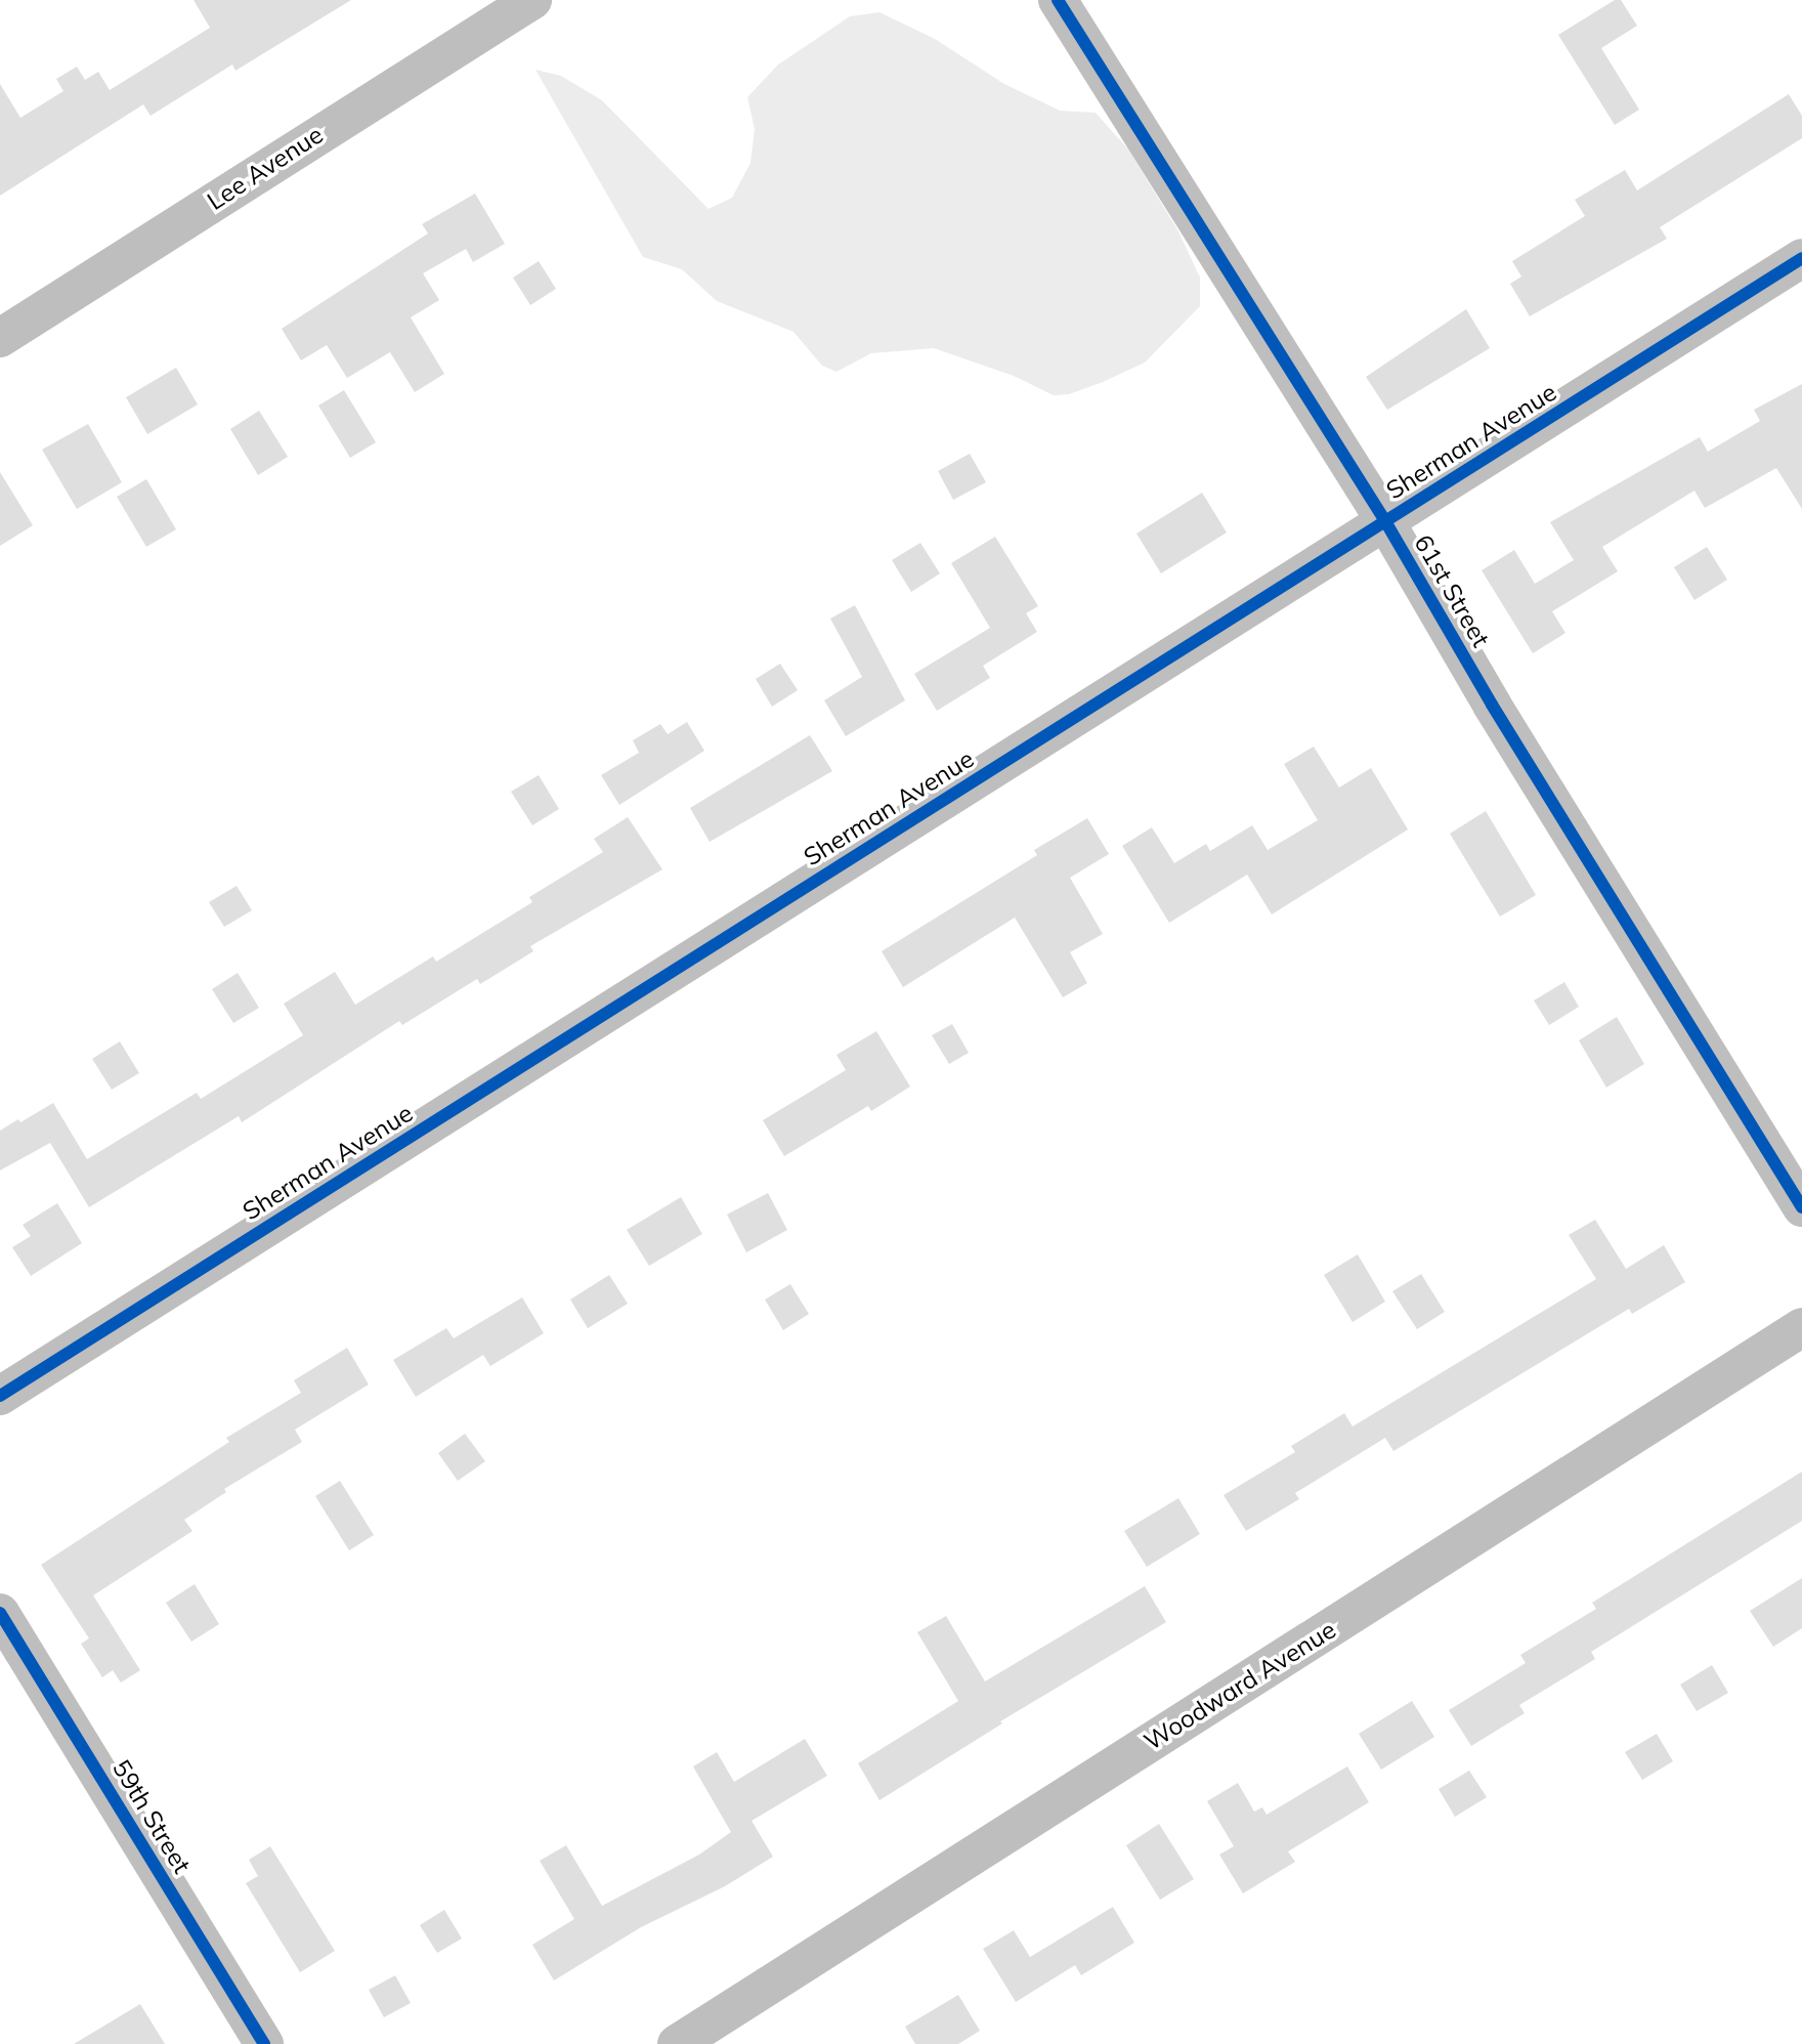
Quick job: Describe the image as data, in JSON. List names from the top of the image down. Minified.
{"streets":{"street":["Lee Avenue","Sherman Avenue","61st Street","Woodward Avenue","59th Street"]},"crossings":[["Sherman Avenue","61st Street"]]}
